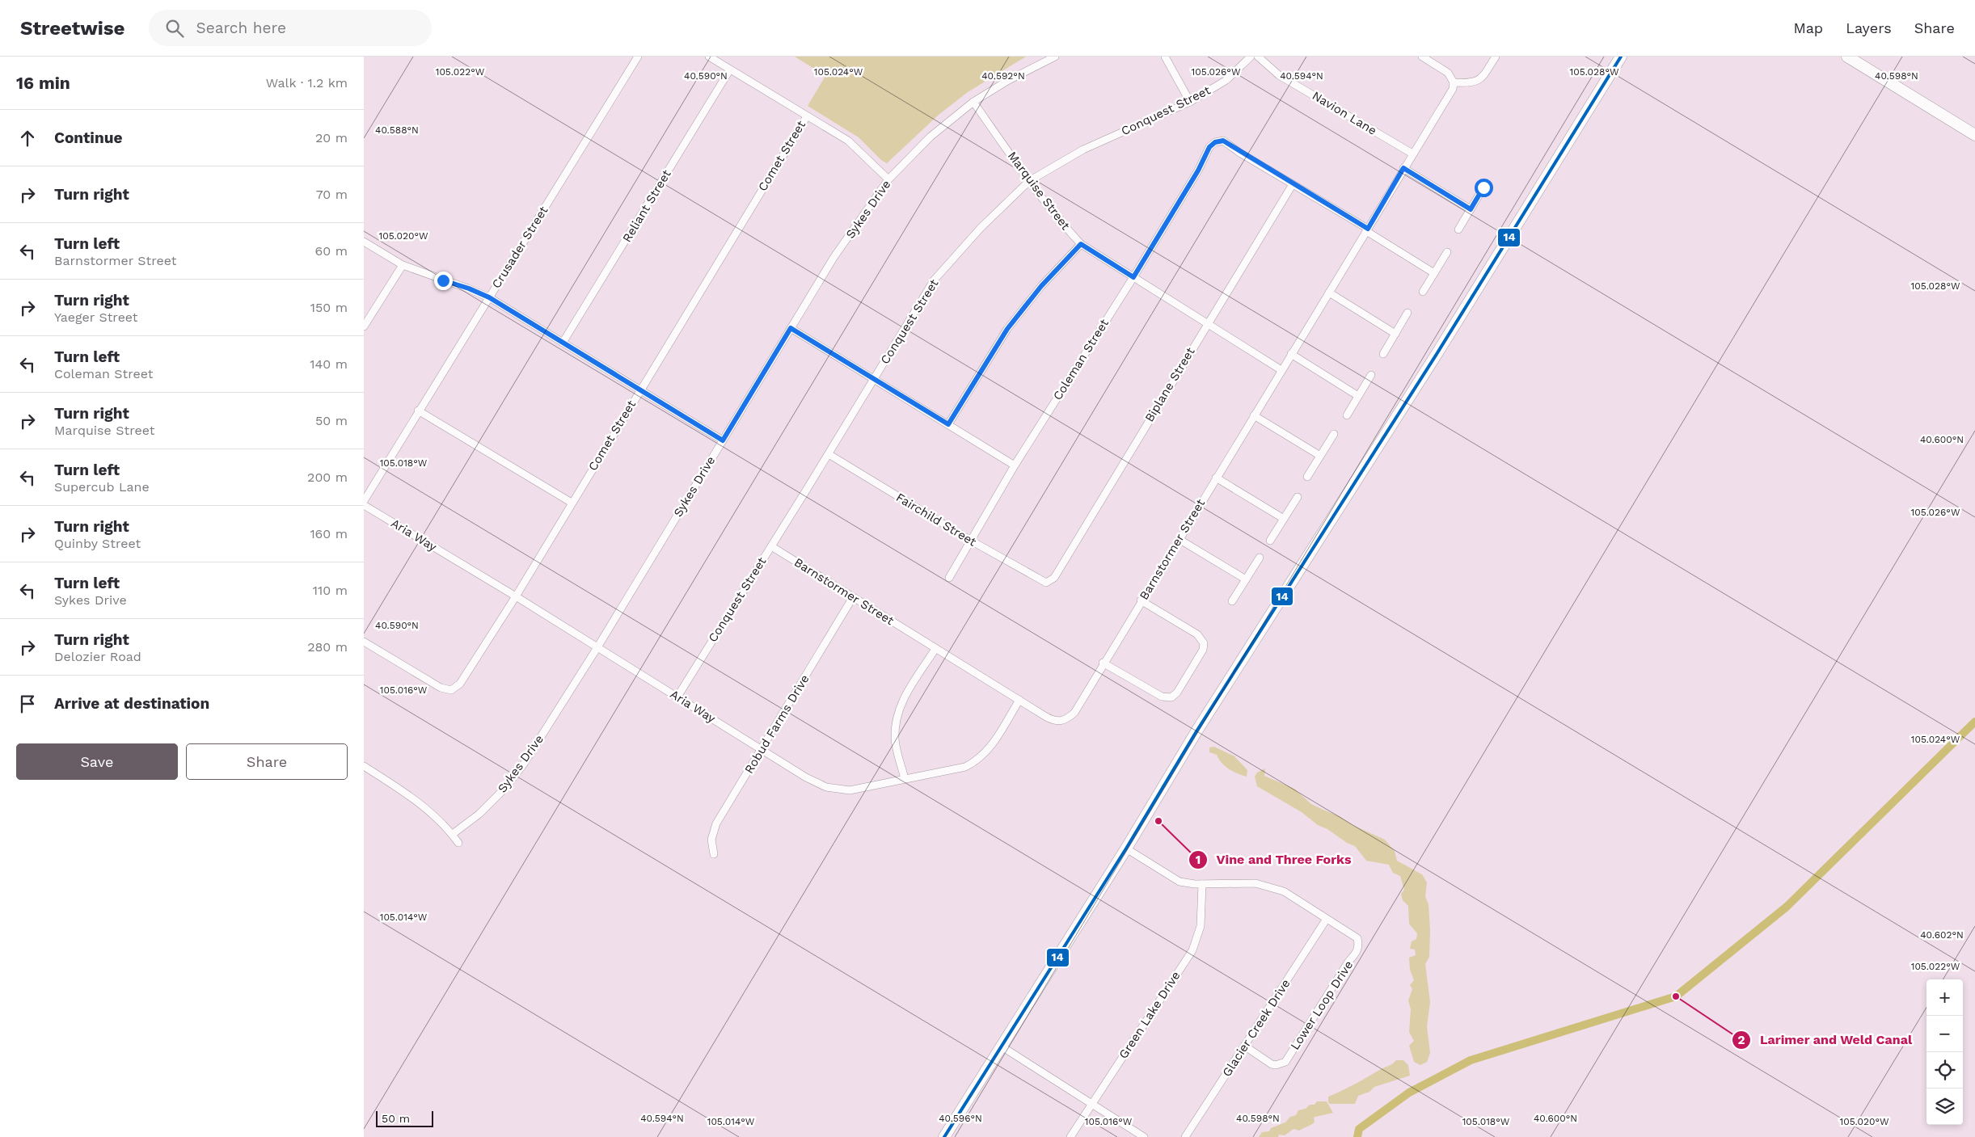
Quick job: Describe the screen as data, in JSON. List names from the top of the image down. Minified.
{"streets":{"street":["Conquest Street","Navion Lane","Comet Street","Marquise Street","Reliant Street","Sykes Drive","Crusader Street","Coleman Street","Biplane Street","Fairchild Street","Aria Way","Barnstormer Street","Robud Farms Drive","Lower Loop Drive","Green Lake Drive","Glacier Creek Drive"]},"crossings":[["Conquest Street","Marquise Street"],["Conquest Street","Fairchild Street"],["Conquest Street","Aria Way"],["Conquest Street","Barnstormer Street"],["Navion Lane","Barnstormer Street"],["Comet Street","Aria Way"],["Marquise Street","Sykes Drive"],["Marquise Street","Coleman Street"],["Marquise Street","Biplane Street"],["Marquise Street","Barnstormer Street"],["Sykes Drive","Aria Way"],["Coleman Street","Biplane Street"],["Coleman Street","Fairchild Street"],["Biplane Street","Fairchild Street"],["Aria Way","Barnstormer Street"],["Aria Way","Robud Farms Drive"],["Barnstormer Street","Robud Farms Drive"],["Lower Loop Drive","Glacier Creek Drive"]],"places":["Vine and Three Forks","Larimer and Weld Canal"],"lines":["transit line 14"],"scale_bar":"50 m","page":{"header":"Streetwise","search":"Search here","nav":["Map","Layers","Share"],"heading":["16 min","Walk · 1.2 km"],"list":[["Continue","20 m"],["Turn right","70 m"],["Turn left","Barnstormer Street","60 m"],["Turn right","Yaeger Street","150 m"],["Turn left","Coleman Street","140 m"],["Turn right","Marquise Street","50 m"],["Turn left","Supercub Lane","200 m"],["Turn right","Quinby Street","160 m"],["Turn left","Sykes Drive","110 m"],["Turn right","Delozier Road","280 m"],"Arrive at destination"],"buttons":["Save","Share"],"map_buttons":["+","−"],"scale":"50 m"},"coordinates":["105.022°W","105.024°W","105.026°W","105.028°W","40.592°N","40.594°N","40.590°N","40.598°N","40.588°N","105.020°W","40.600°N","105.018°W","105.016°W","105.014°W","40.602°N","40.596°N"]}
